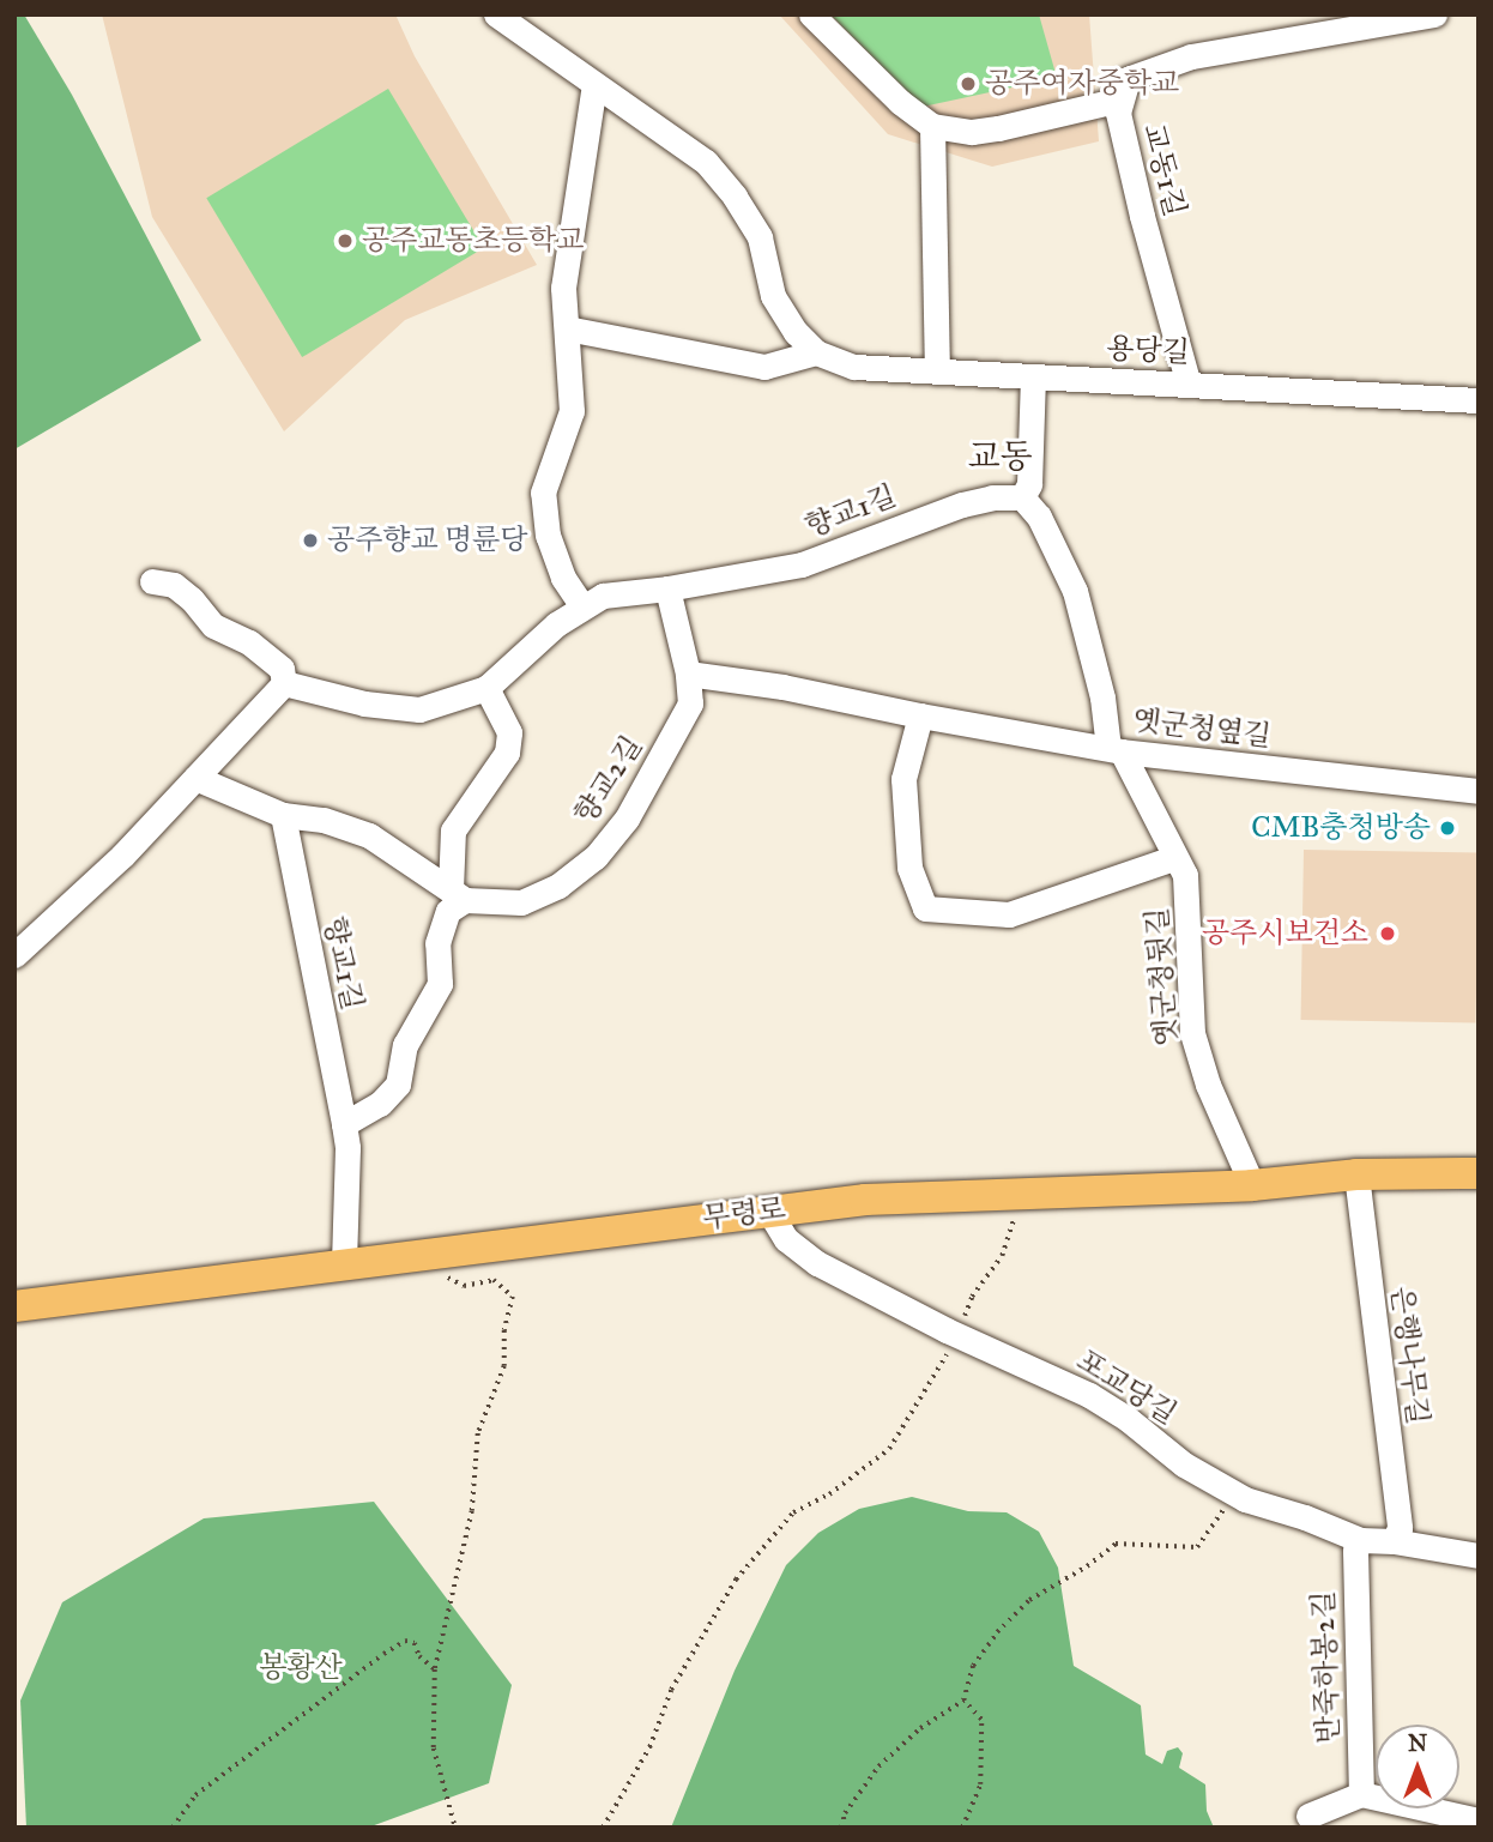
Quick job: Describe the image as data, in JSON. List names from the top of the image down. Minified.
{"streets":{"main road":["무령로"],"street":["교동1길","용당길","향교1길","옛군청옆길","향교2길","옛군청뒷길","은행나무길","포교당길","반죽하봉2길"]},"crossings":[["교동1길","용당길"],["향교1길","향교2길"],["향교1길","옛군청뒷길"],["옛군청옆길","향교2길"],["옛군청옆길","옛군청뒷길"],["옛군청뒷길","무령로"],["무령로","은행나무길"],["무령로","포교당길"],["은행나무길","포교당길"],["포교당길","반죽하봉2길"]],"districts":["교동"],"parks":["봉황산"],"places":["공주여자중학교","공주교동초등학교","공주향교 명륜당","CMB충청방송","공주시보건소"],"north":"top"}
